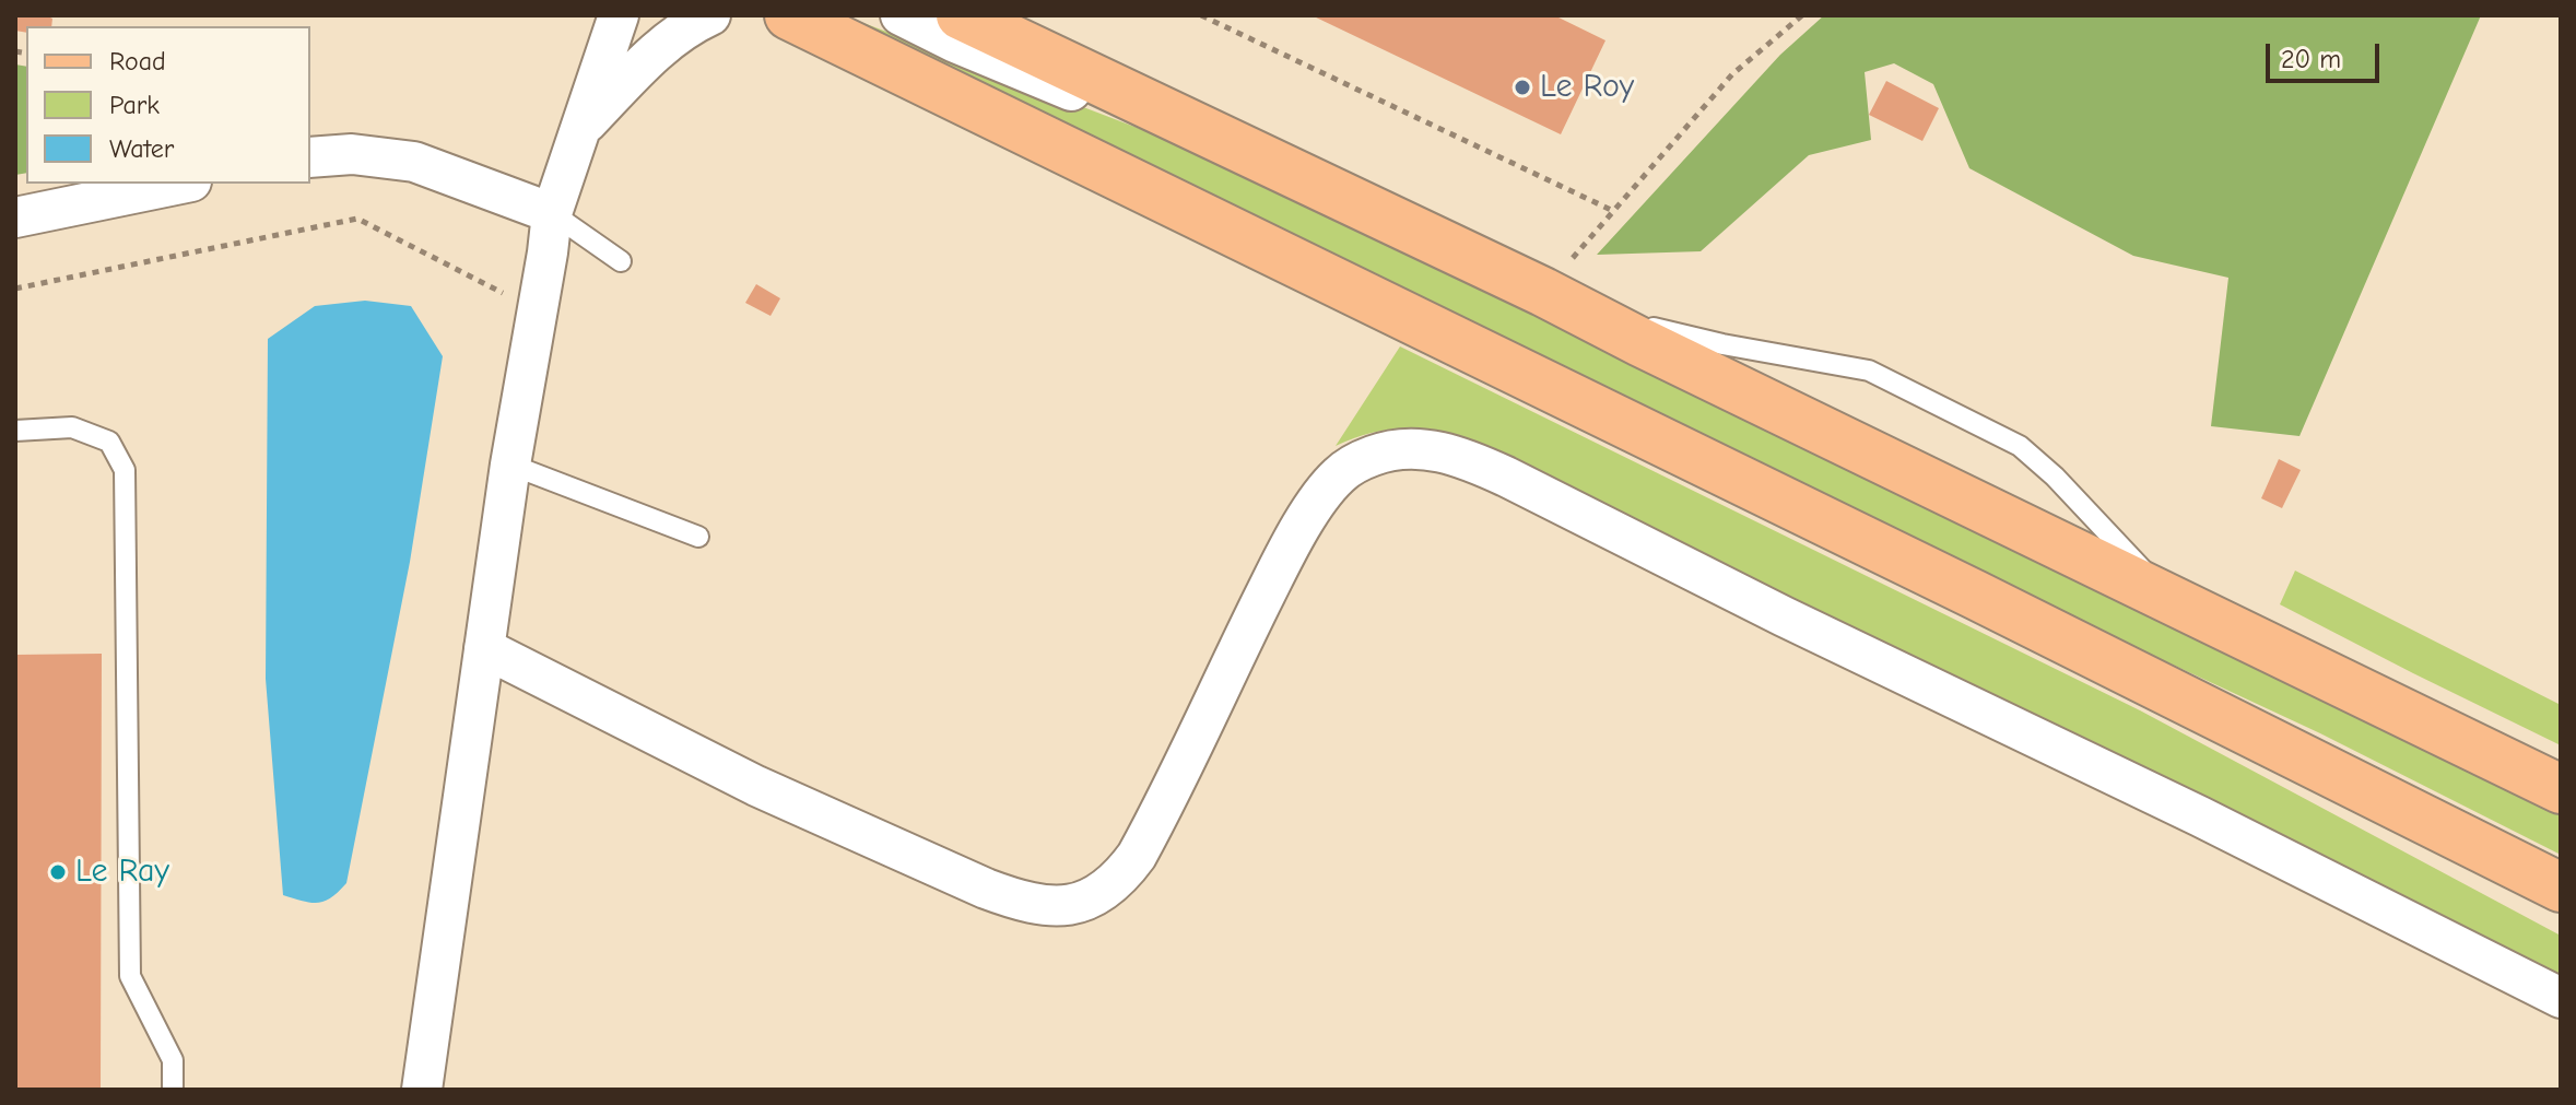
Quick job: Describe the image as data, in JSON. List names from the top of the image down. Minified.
{"places":["Le Roy","Le Ray"],"legend":["Road","Park","Water"],"scale_bar":"20 m"}
